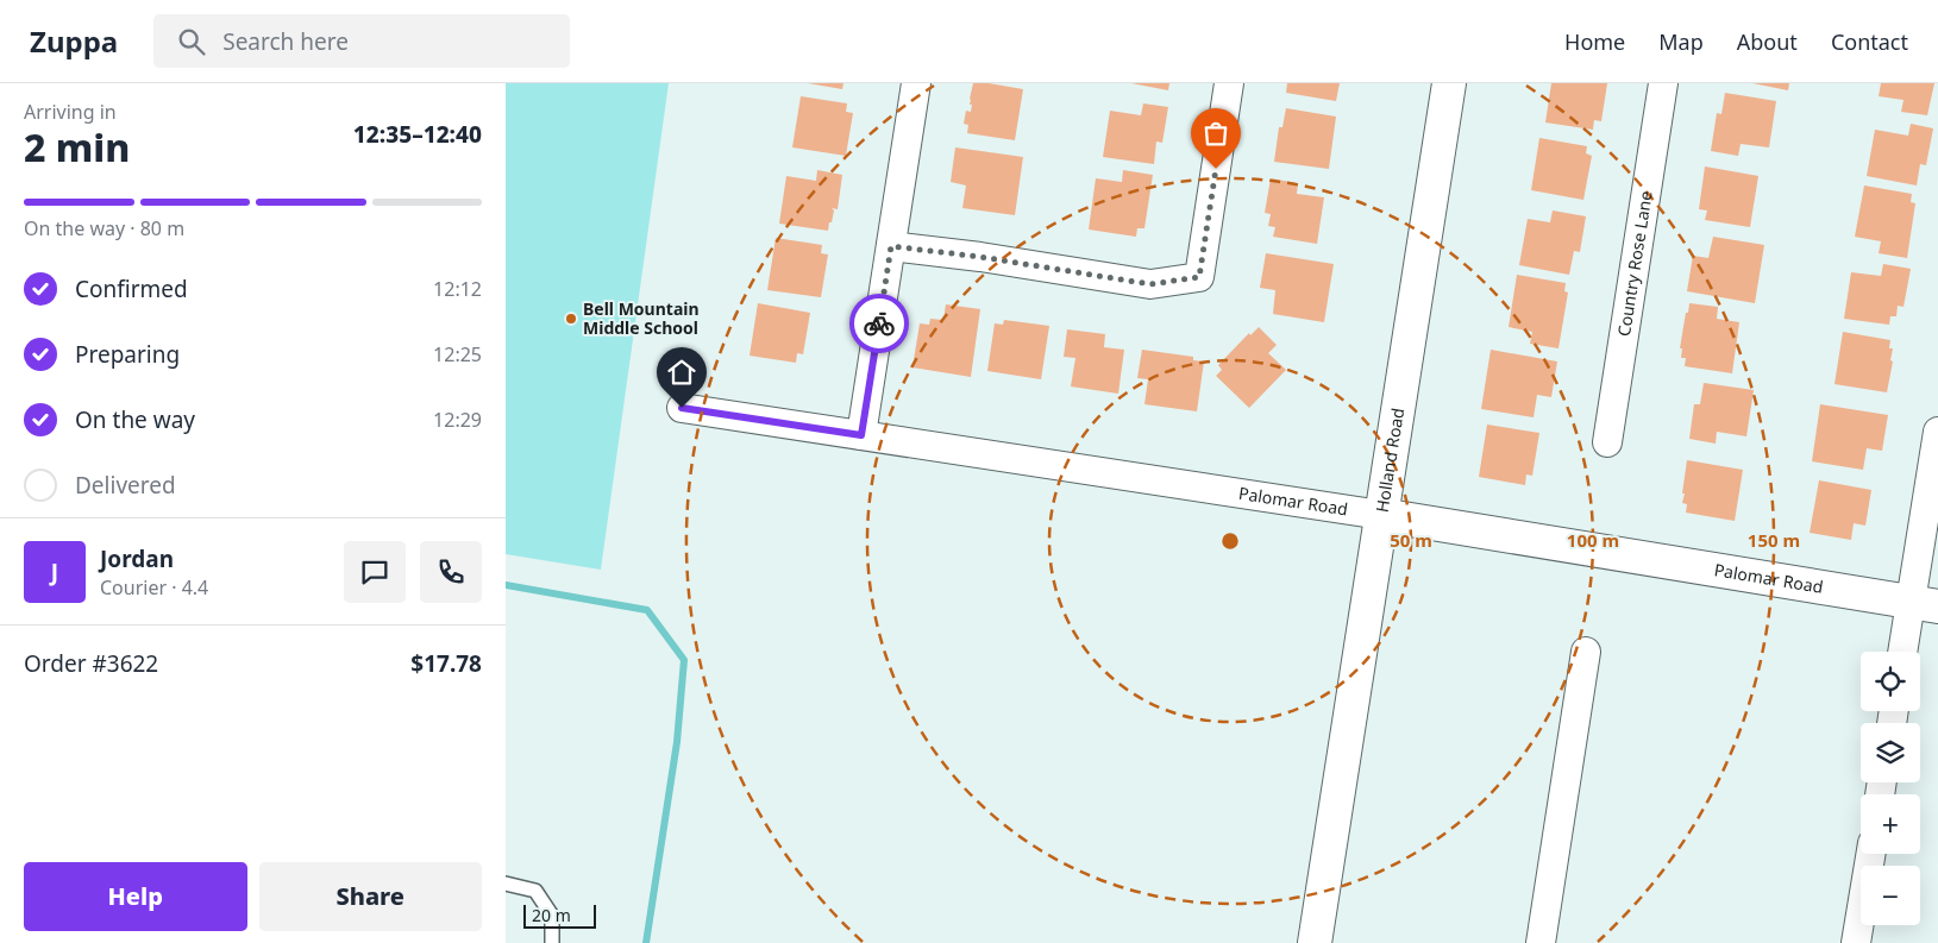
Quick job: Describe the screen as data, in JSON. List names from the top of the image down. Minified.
{"streets":{"main road":["Holland Road","Palomar Road"],"street":["Country Rose Lane"]},"crossings":[["Holland Road","Palomar Road"]],"places":["Bell Mountain Middle School"],"scale_bar":"20 m","page":{"header":"Zuppa","search":"Search here","nav":["Home","Map","About","Contact"],"heading":["2 min","Arriving in","12:35–12:40"],"panel":["Jordan","Courier · 4.4","Order #3622","$17.78"],"bar":"On the way · 80 m","list":[["Confirmed","12:12"],["Preparing","12:25"],["On the way","12:29"],"Delivered"],"round":"J","map_buttons":["+","−"],"buttons":["Help","Share"],"scale":"20 m"},"rings":["50 m","100 m","150 m"]}
